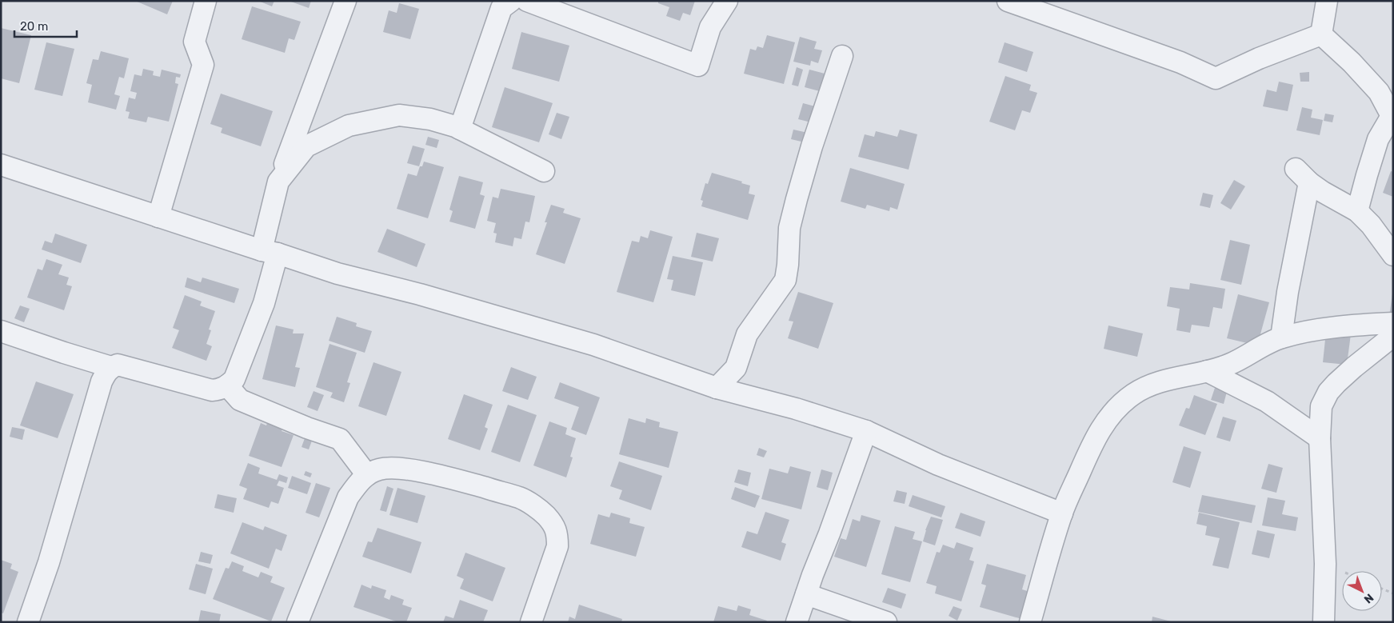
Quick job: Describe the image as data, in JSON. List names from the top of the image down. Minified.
{"scale_bar":"20 m","north":"bottom right"}
